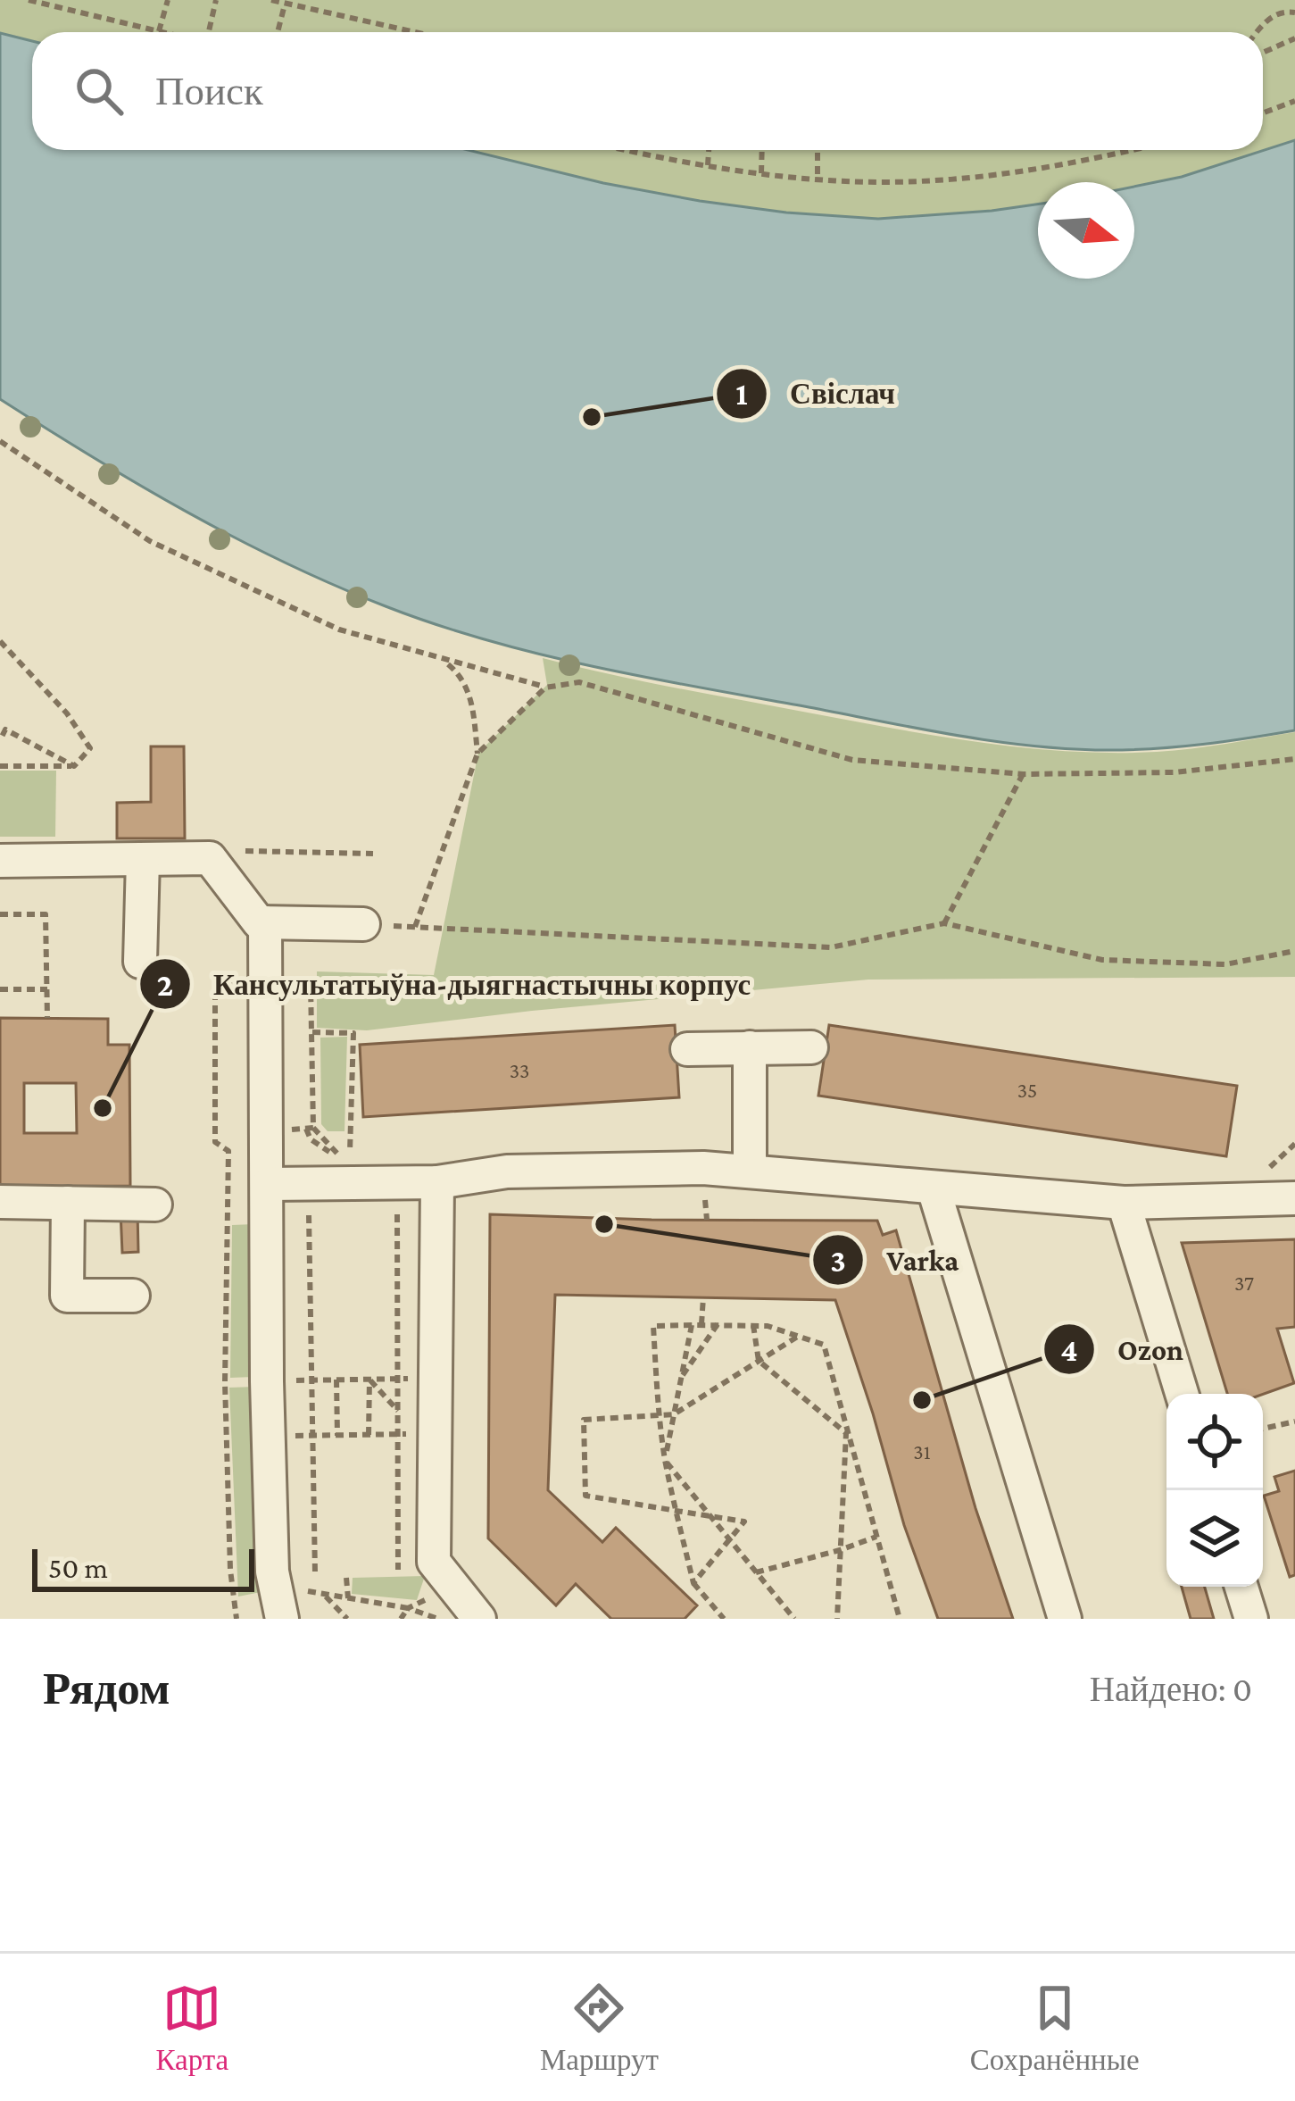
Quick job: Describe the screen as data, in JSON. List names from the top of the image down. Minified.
{"places":["Свіслач","Кансультатыўна-дыягнастычны корпус","Varka","Ozon"],"house_numbers":["33","35","37","31"],"scale_bar":"50 m","north":"right","page":{"search":"Поиск","scale":"50 m","heading":["Рядом","Найдено: 0"],"nav":["Карта","Маршрут","Сохранённые"]}}
